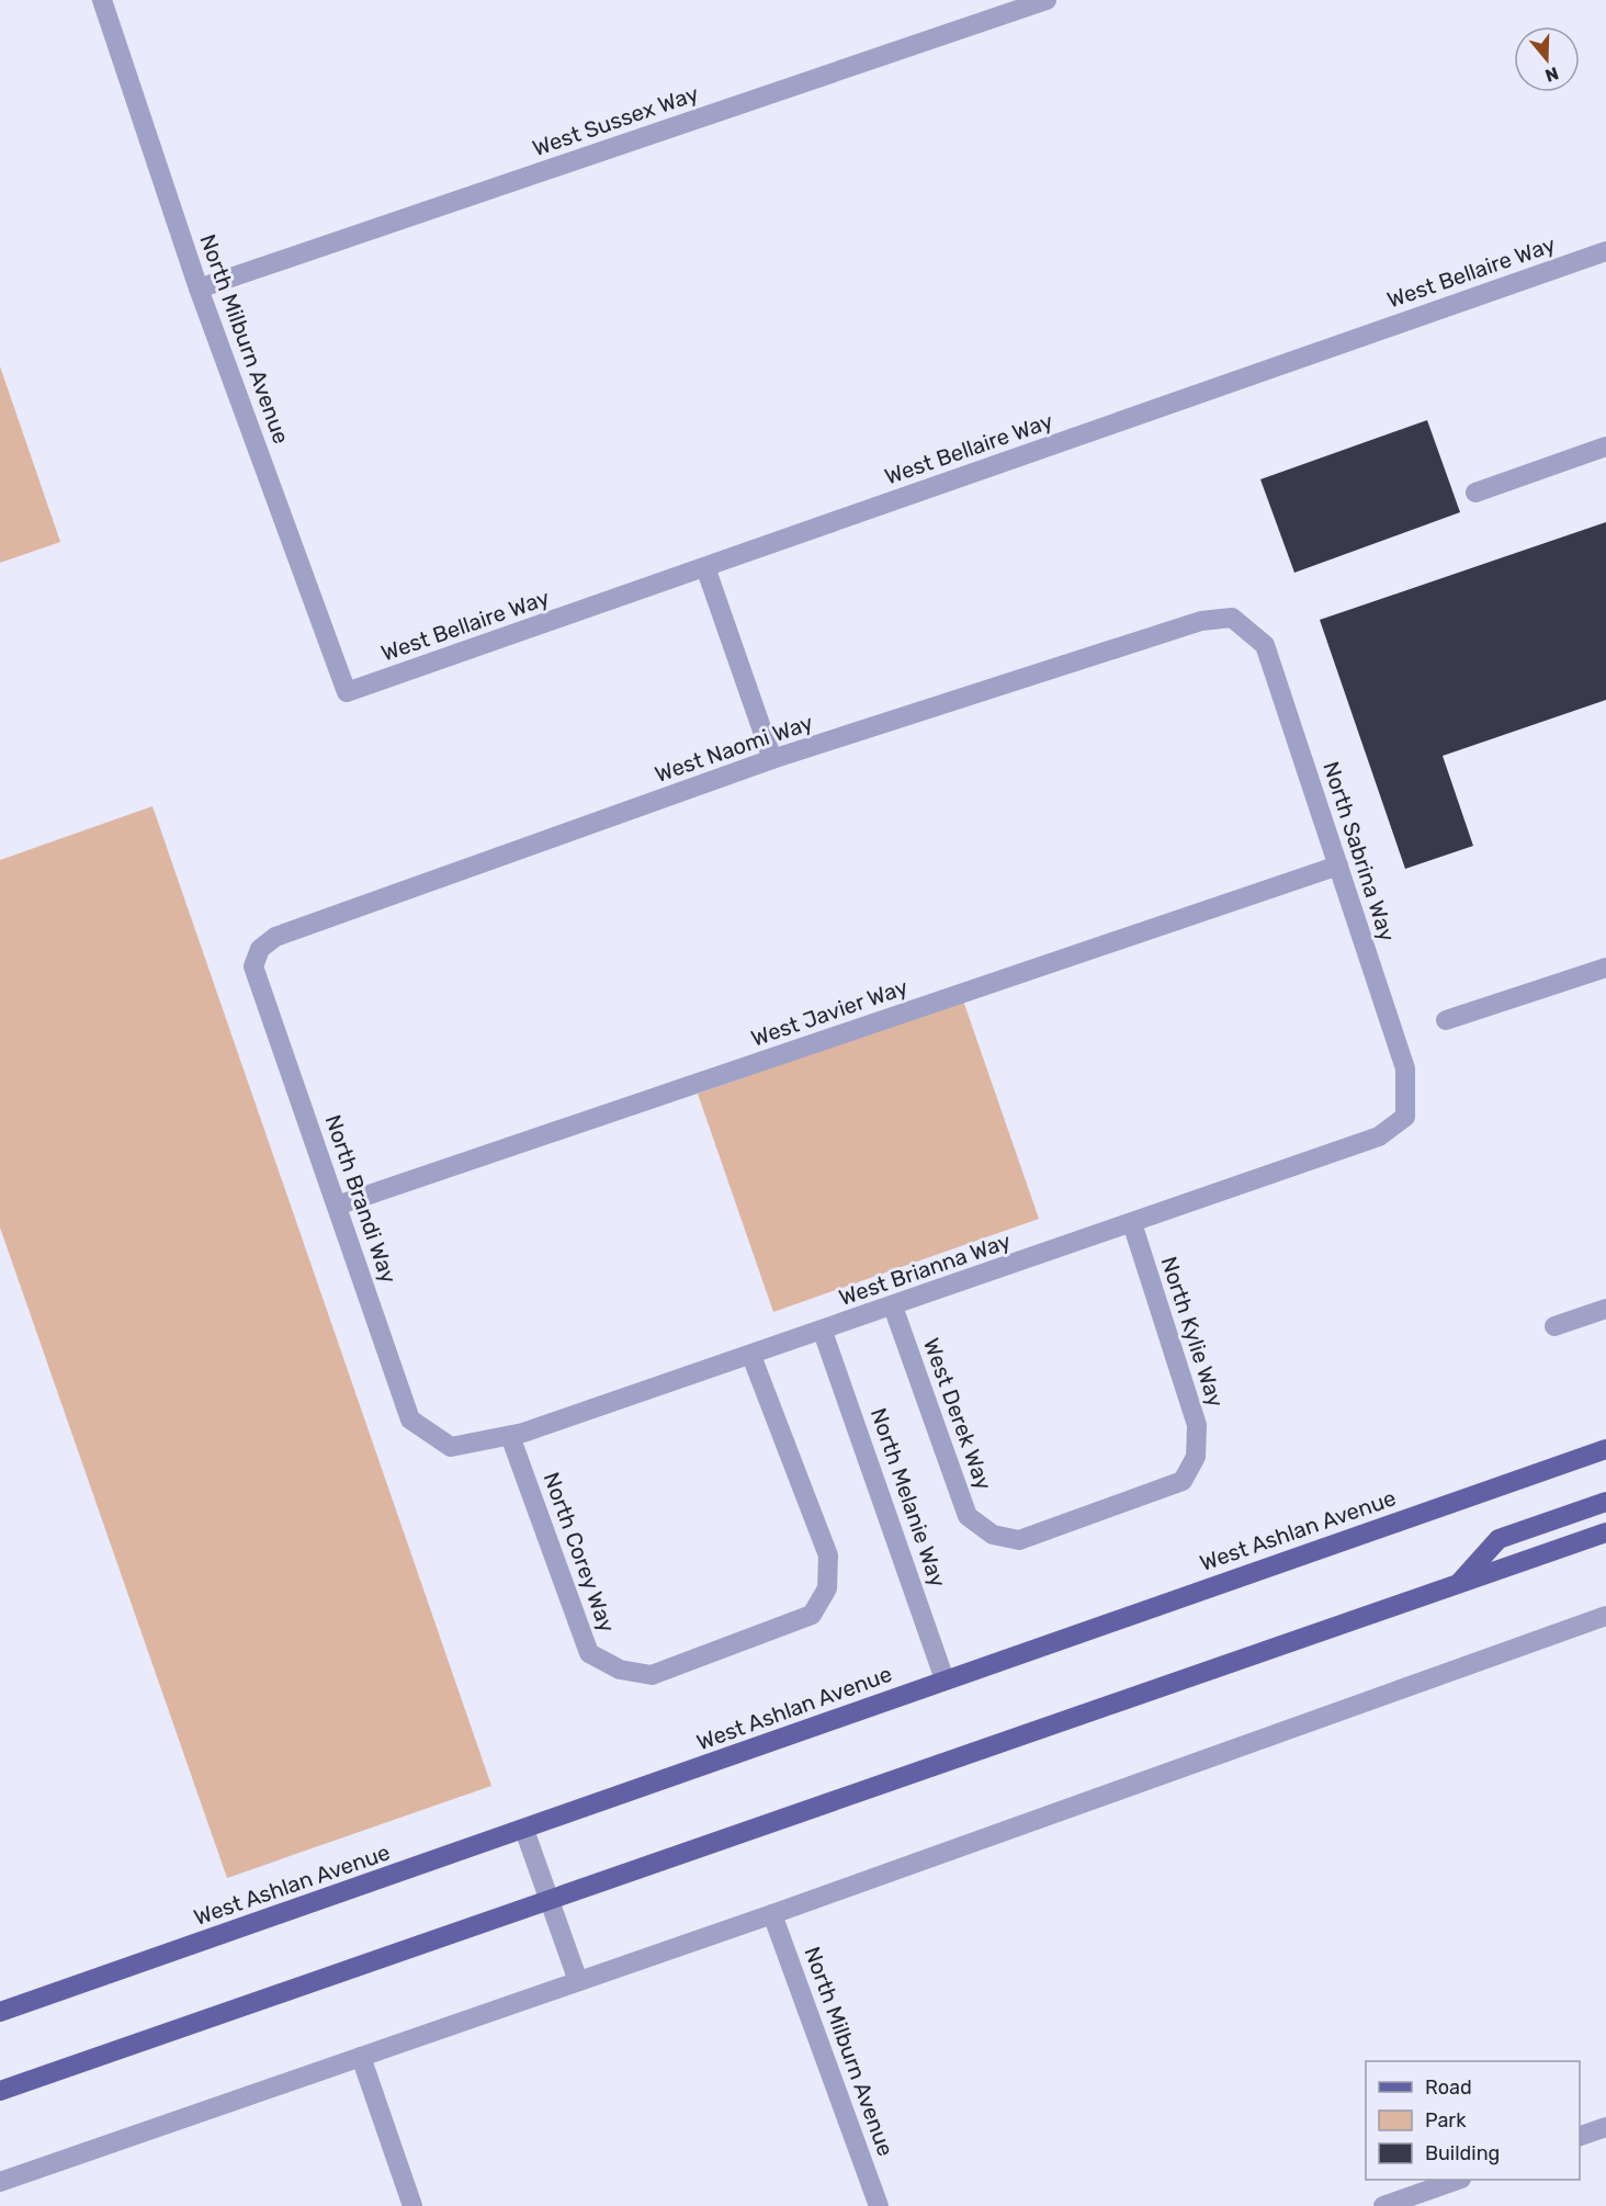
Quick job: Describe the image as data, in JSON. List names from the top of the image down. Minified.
{"streets":{"main road":["West Ashlan Avenue"],"street":["West Sussex Way","West Bellaire Way","North Milburn Avenue","West Naomi Way","North Sabrina Way","West Javier Way","North Brandi Way","West Brianna Way","North Kylie Way","West Derek Way","North Melanie Way","North Corey Way"]},"crossings":[["West Sussex Way","North Milburn Avenue"],["West Bellaire Way","North Milburn Avenue"],["West Naomi Way","North Sabrina Way"],["West Naomi Way","North Brandi Way"],["North Sabrina Way","West Javier Way"],["North Sabrina Way","West Brianna Way"],["West Javier Way","North Brandi Way"],["North Brandi Way","West Brianna Way"],["West Brianna Way","North Kylie Way"],["West Brianna Way","West Derek Way"],["West Brianna Way","North Melanie Way"],["West Brianna Way","North Corey Way"],["North Kylie Way","West Derek Way"],["North Melanie Way","West Ashlan Avenue"]],"legend":["Road","Park","Building"],"north":"bottom"}
